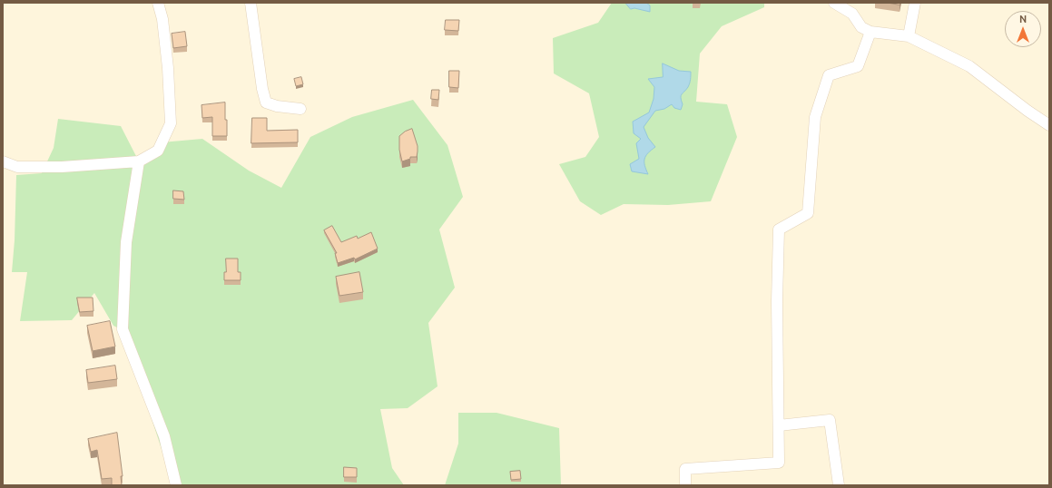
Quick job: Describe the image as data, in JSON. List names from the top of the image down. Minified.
{"north":"top"}
